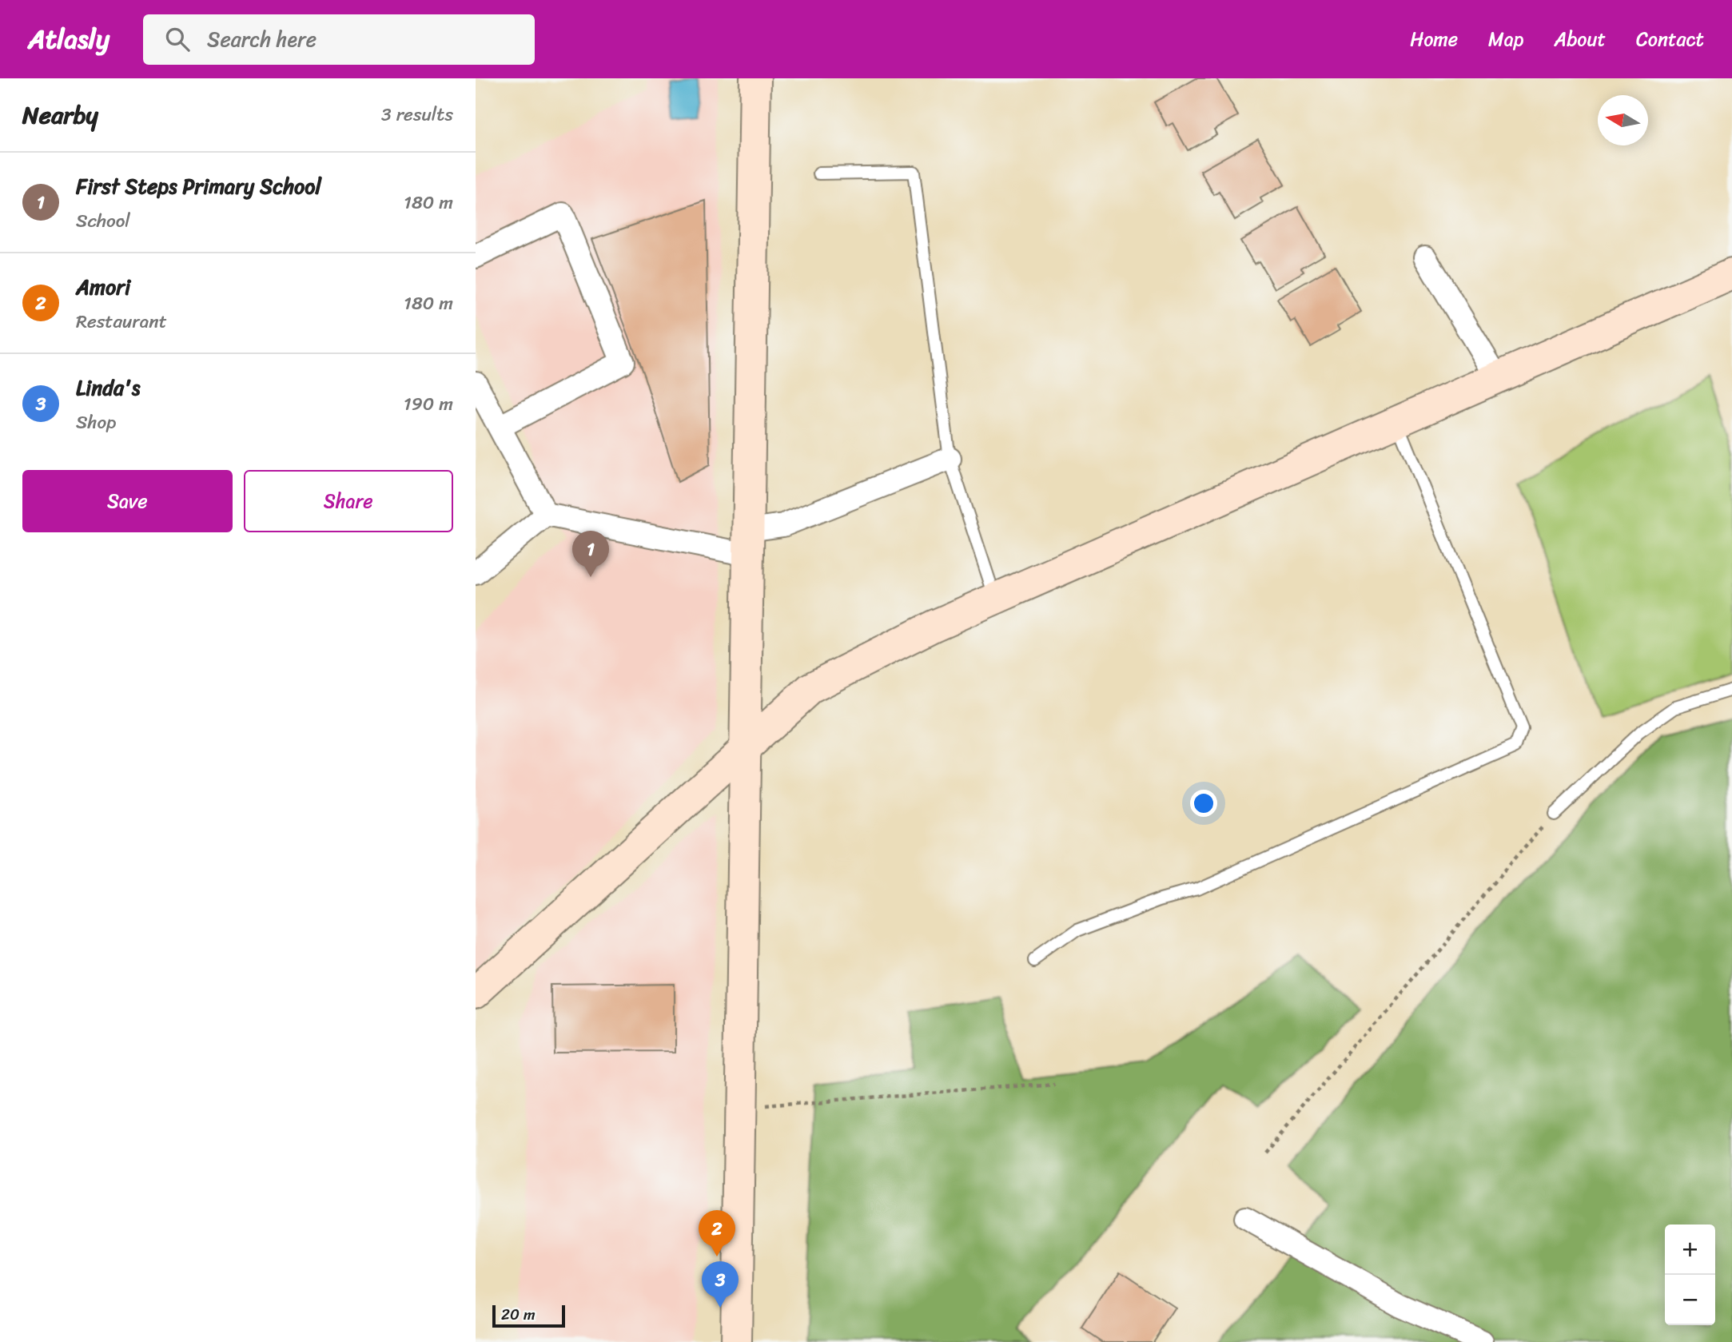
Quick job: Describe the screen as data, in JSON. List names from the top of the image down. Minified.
{"scale_bar":"20 m","north":"left","page":{"header":"Atlasly","search":"Search here","nav":["Home","Map","About","Contact"],"heading":["Nearby","3 results"],"list":[{"mark":"1","name":"First Steps Primary School","note":"School","value":"180 m"},{"mark":"2","name":"Amori","note":"Restaurant","value":"180 m"},{"mark":"3","name":"Linda's","note":"Shop","value":"190 m"}],"buttons":["Save","Share"],"pins":["1","2","3"],"map_buttons":["+","−"],"scale":"20 m"}}
